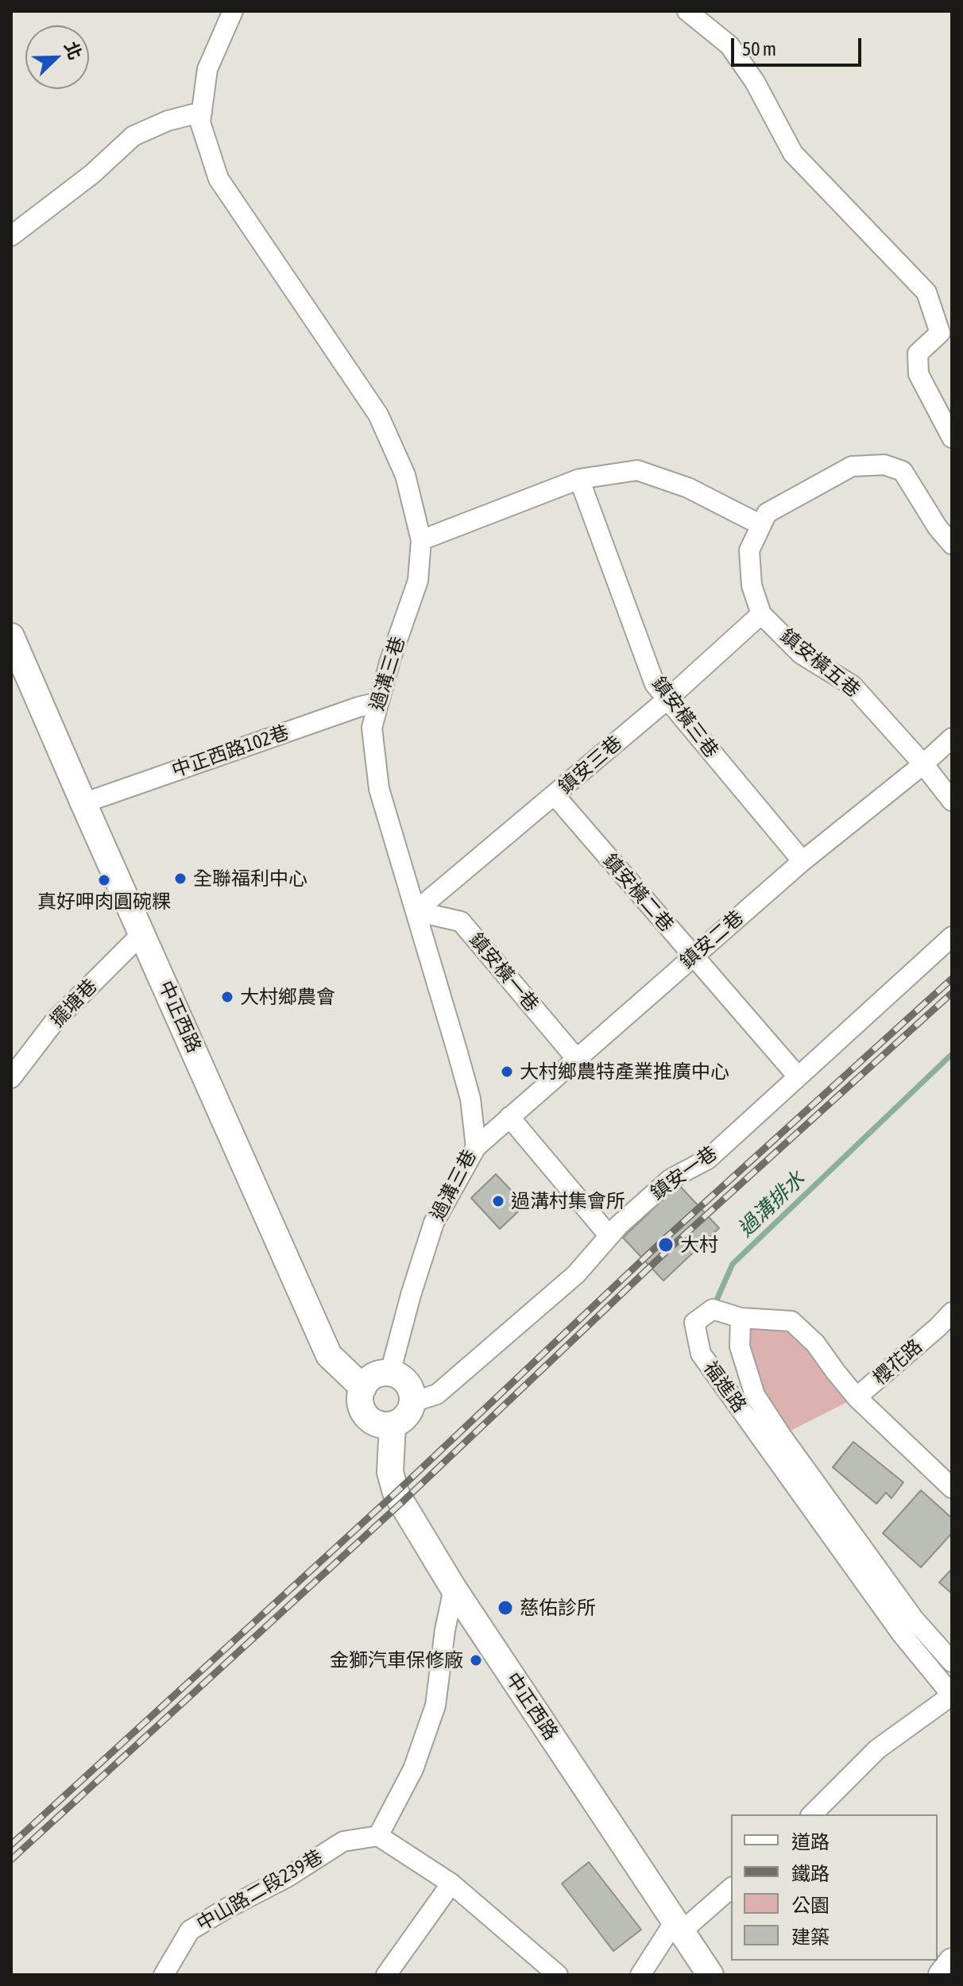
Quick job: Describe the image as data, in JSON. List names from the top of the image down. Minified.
{"streets":{"main road":["中正西路"],"street":["鎮安橫五巷","過溝三巷","鎮安橫三巷","中正西路102巷","鎮安三巷","鎮安橫二巷","鎮安二巷","鎮安橫一巷","擺塘巷","鎮安一巷","櫻花路","福進路","中山路二段239巷"]},"crossings":[["鎮安橫五巷","鎮安三巷"],["鎮安橫五巷","鎮安二巷"],["過溝三巷","中正西路102巷"],["過溝三巷","鎮安三巷"],["過溝三巷","鎮安二巷"],["過溝三巷","鎮安橫一巷"],["過溝三巷","中正西路"],["過溝三巷","鎮安一巷"],["鎮安橫三巷","鎮安三巷"],["鎮安橫三巷","鎮安二巷"],["中正西路102巷","中正西路"],["鎮安三巷","鎮安橫二巷"],["鎮安三巷","鎮安橫一巷"],["鎮安橫二巷","鎮安二巷"],["鎮安橫二巷","鎮安一巷"],["鎮安二巷","鎮安橫一巷"],["擺塘巷","中正西路"],["中正西路","鎮安一巷"]],"water":["過溝排水"],"places":["全聯福利中心","真好呷肉圓碗粿","大村鄉農會","大村鄉農特產業推廣中心","過溝村集會所","大村","慈佑診所","金獅汽車保修廠"],"legend":["道路","鐵路","公園","建築"],"scale_bar":"50 m","north":"top right"}
